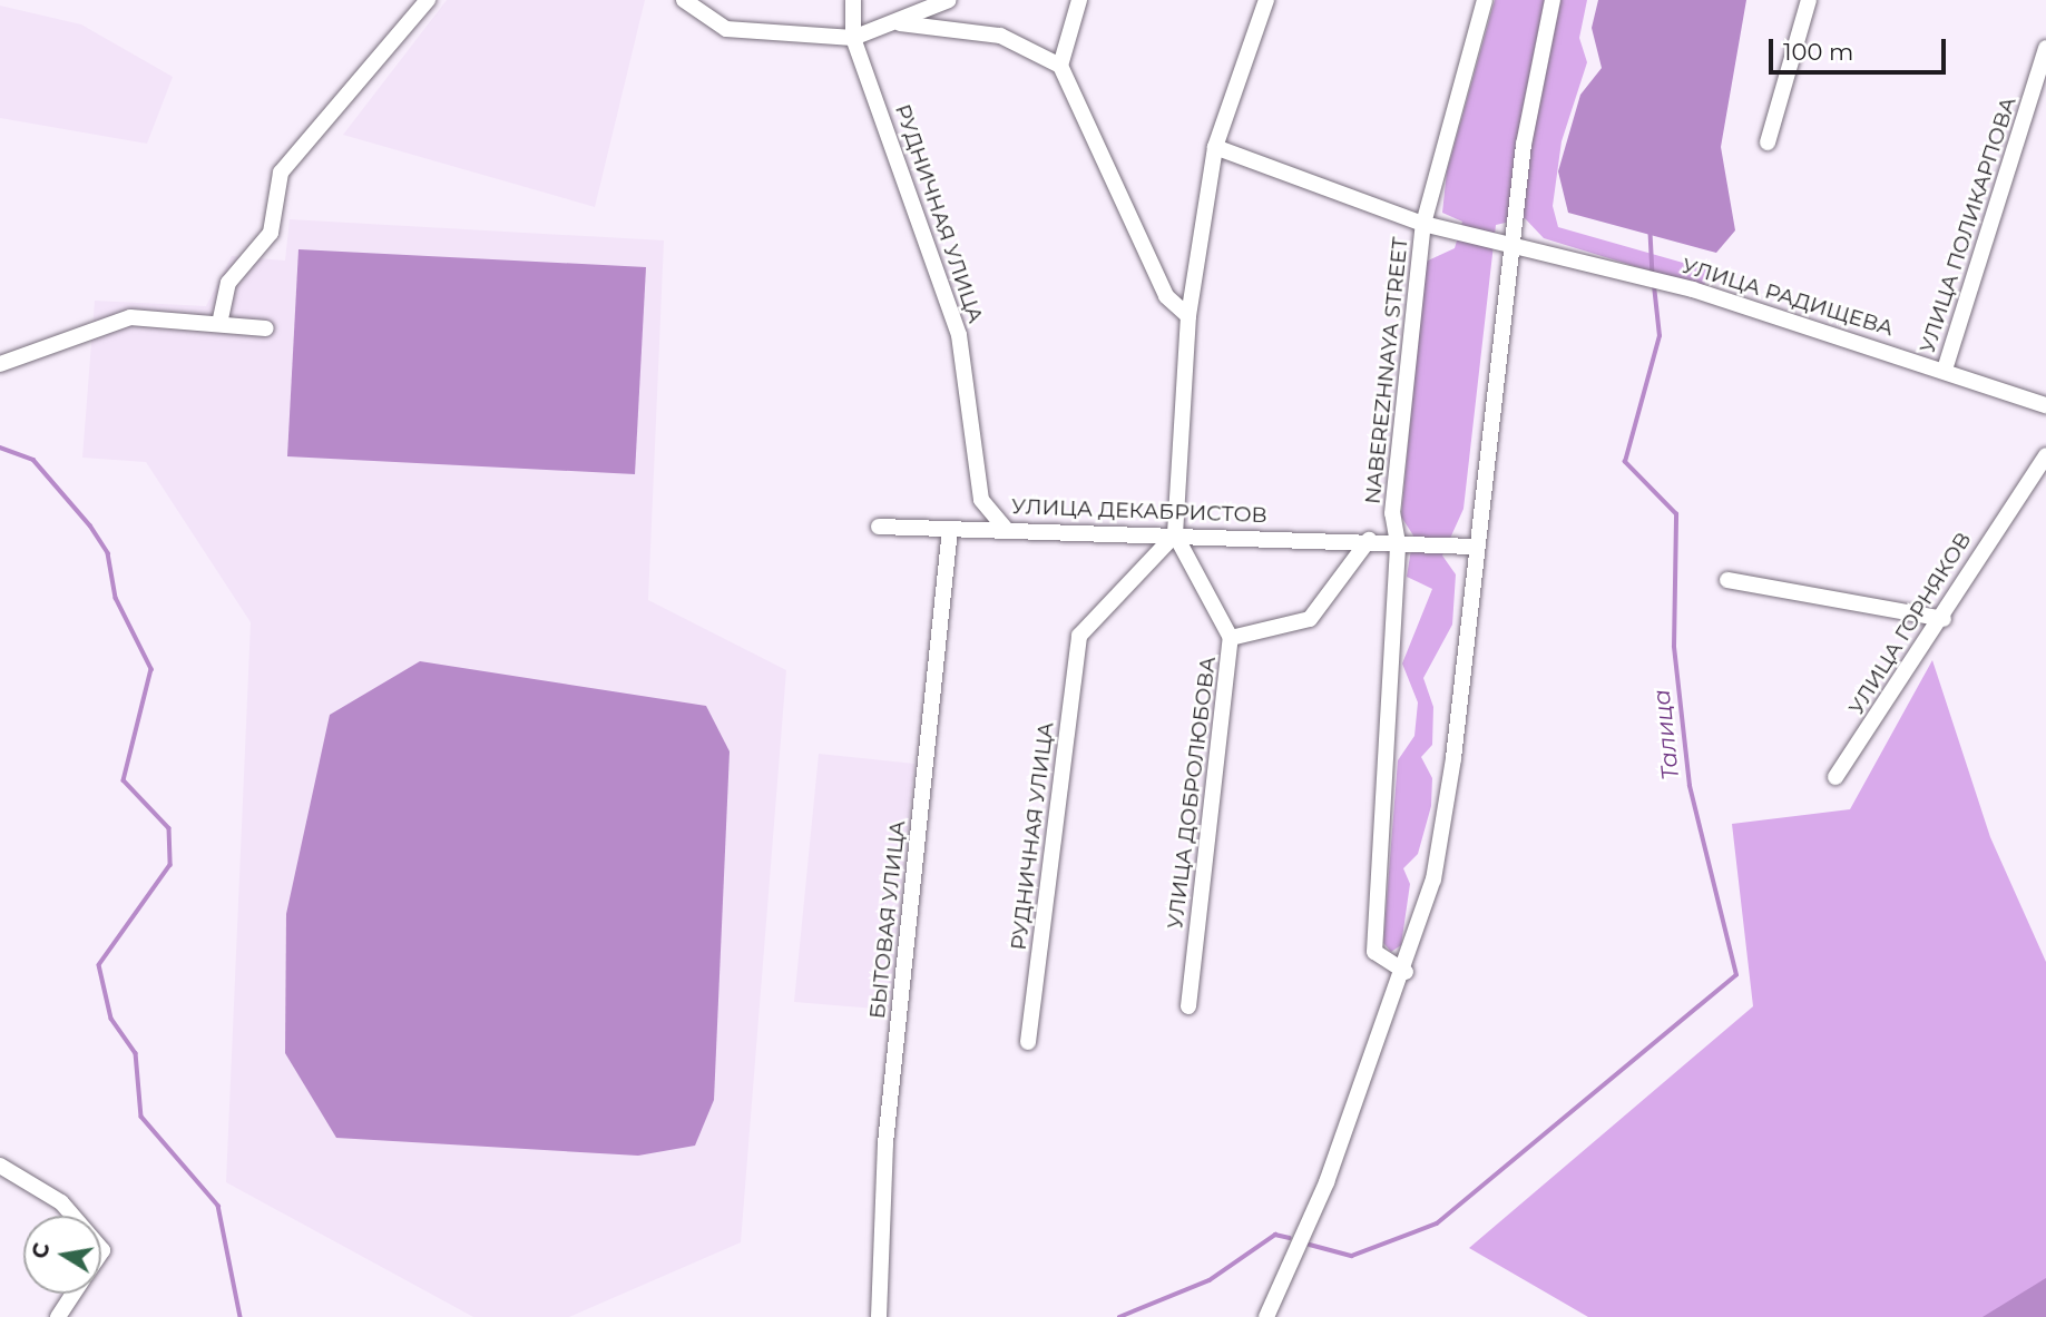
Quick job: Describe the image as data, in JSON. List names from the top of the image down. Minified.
{"streets":{"street":["РУДНИЧНАЯ УЛИЦА","УЛИЦА ПОЛИКАРПОВА","УЛИЦА РАДИЩЕВА","NABEREZHNAYA STREET","УЛИЦА ДЕКАБРИСТОВ","УЛИЦА ГОРНЯКОВ","УЛИЦА ДОБРОЛЮБОВА","БЫТОВАЯ УЛИЦА"]},"crossings":[["РУДНИЧНАЯ УЛИЦА","УЛИЦА ДЕКАБРИСТОВ"],["РУДНИЧНАЯ УЛИЦА","УЛИЦА ДОБРОЛЮБОВА"],["УЛИЦА ПОЛИКАРПОВА","УЛИЦА РАДИЩЕВА"],["УЛИЦА РАДИЩЕВА","NABEREZHNAYA STREET"],["NABEREZHNAYA STREET","УЛИЦА ДЕКАБРИСТОВ"],["УЛИЦА ДЕКАБРИСТОВ","УЛИЦА ДОБРОЛЮБОВА"],["УЛИЦА ДЕКАБРИСТОВ","БЫТОВАЯ УЛИЦА"]],"water":["Талица"],"scale_bar":"100 m","north":"left"}
